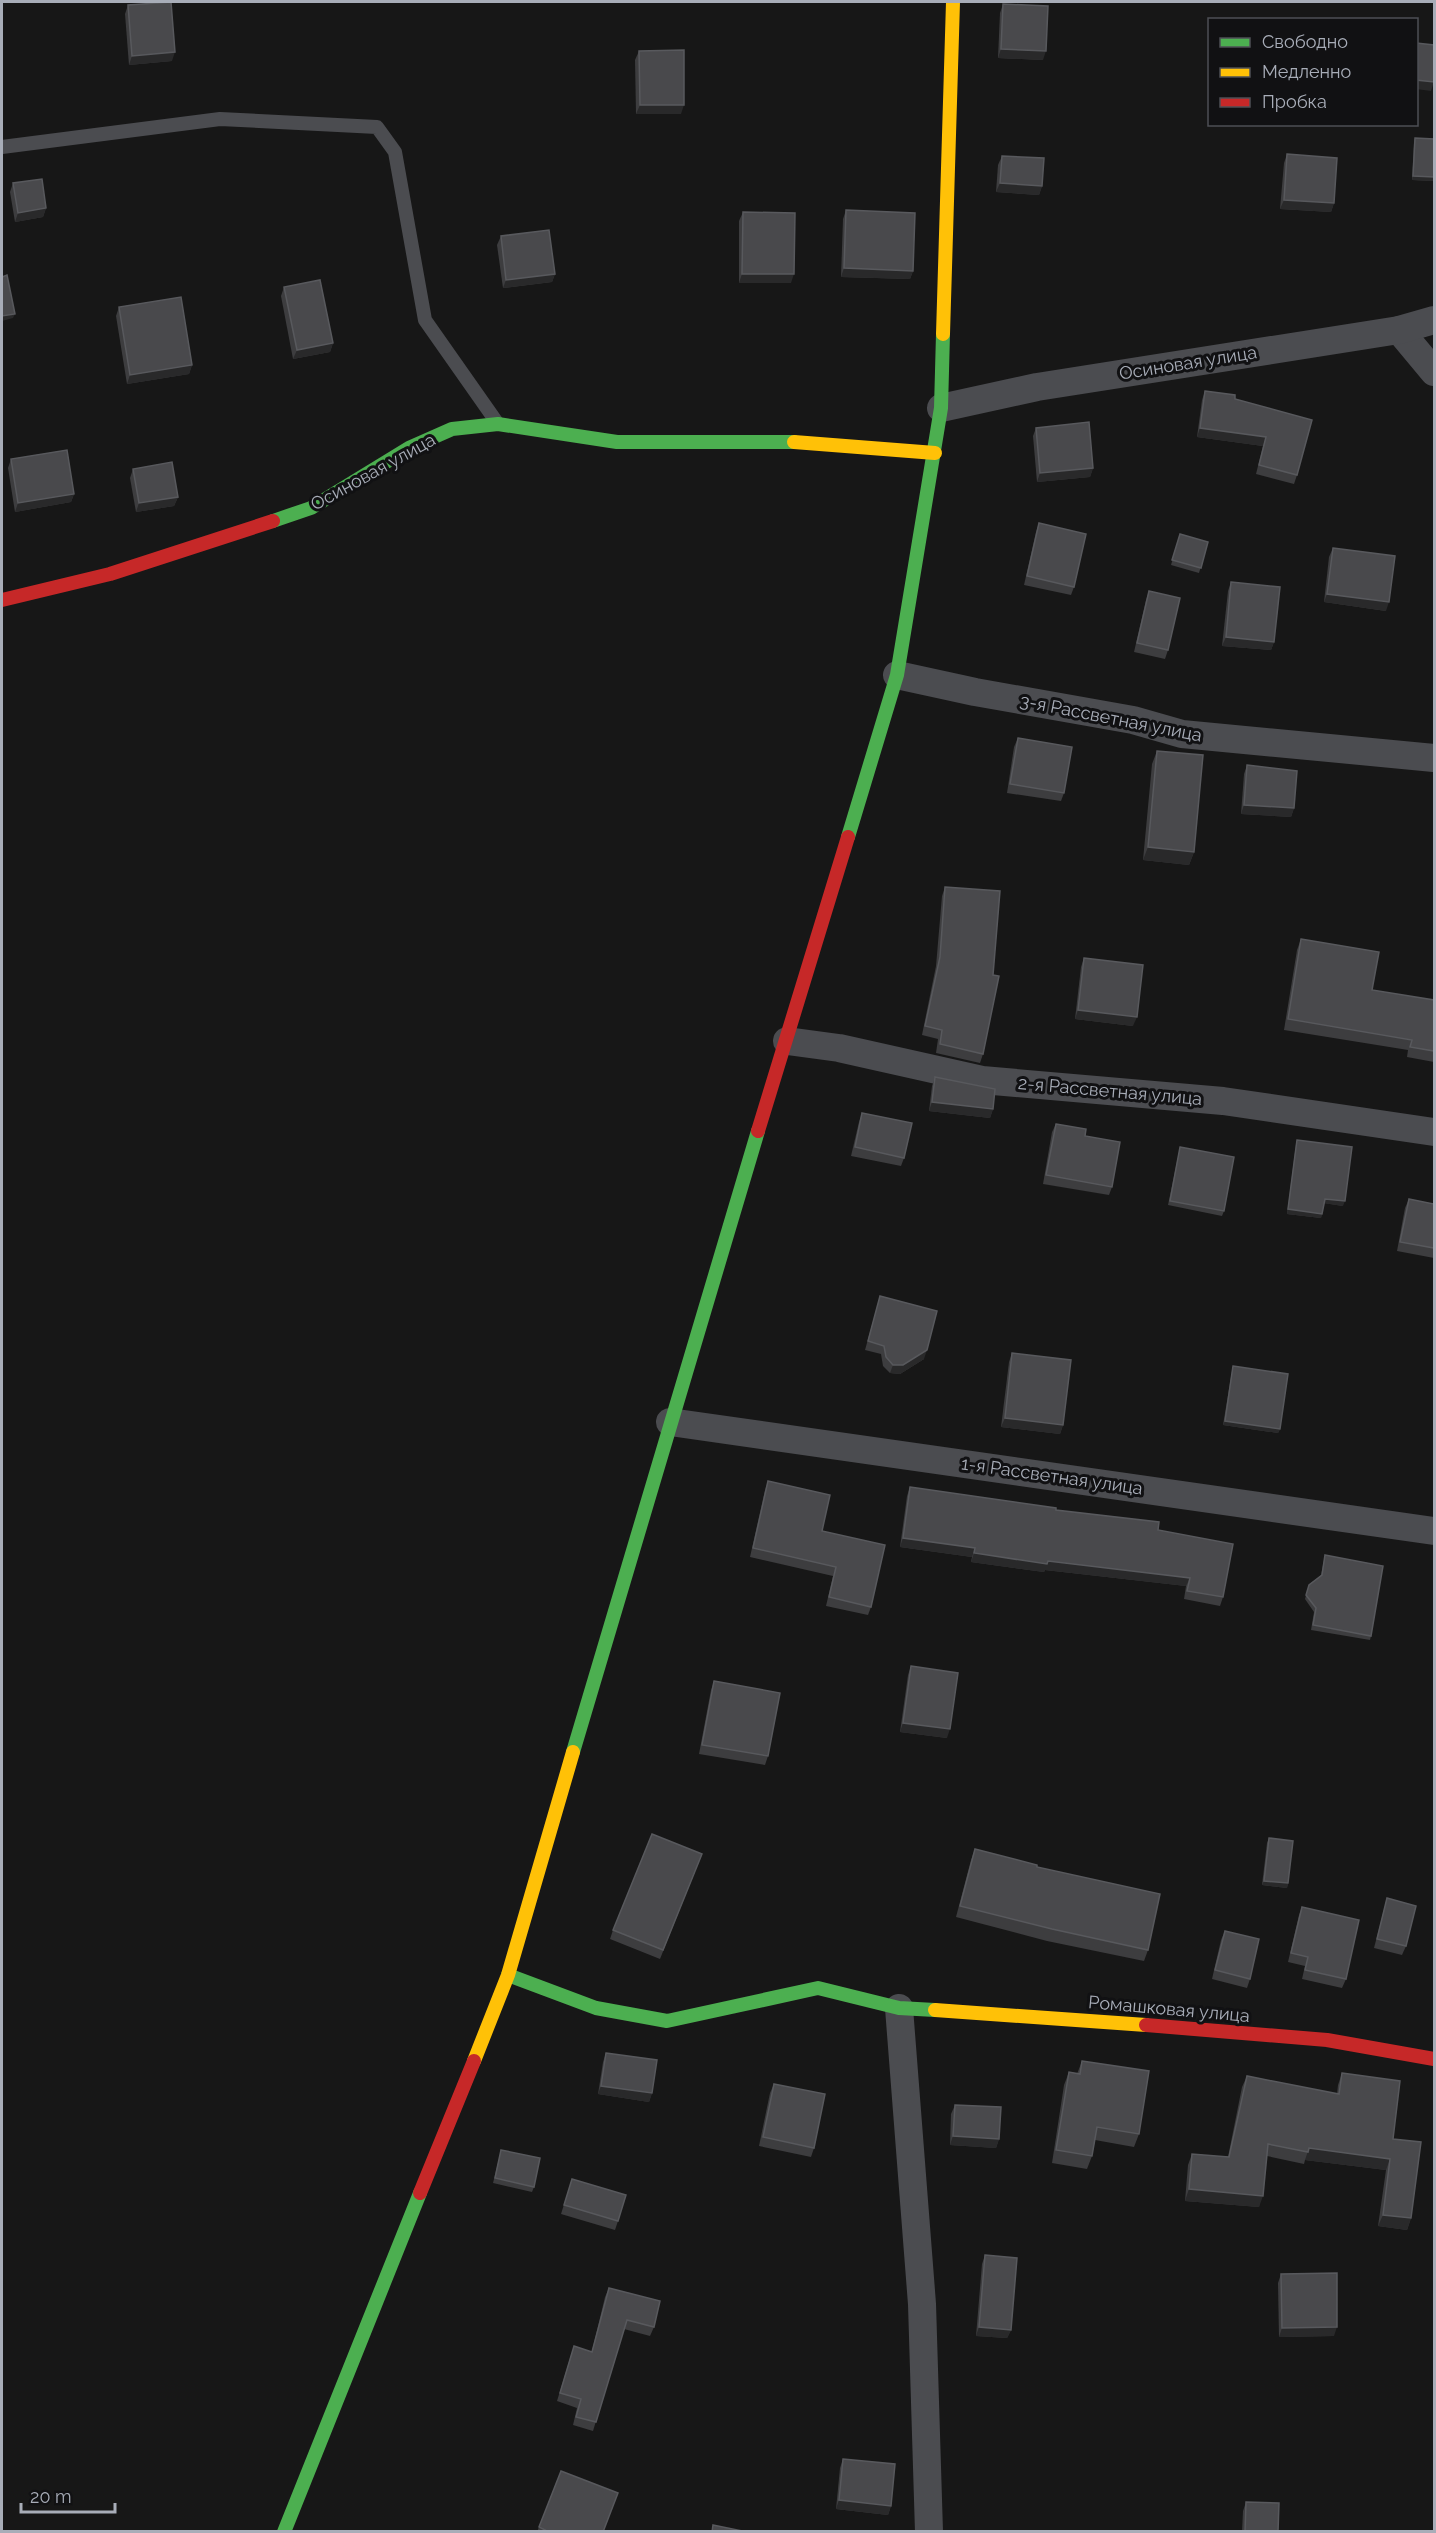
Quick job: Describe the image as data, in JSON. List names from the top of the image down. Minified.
{"streets":{"street":["Осиновая улица","3-я Рассветная улица","2-я Рассветная улица","1-я Рассветная улица","Ромашковая улица"]},"legend":["Свободно","Медленно","Пробка"],"scale_bar":"20 m"}
